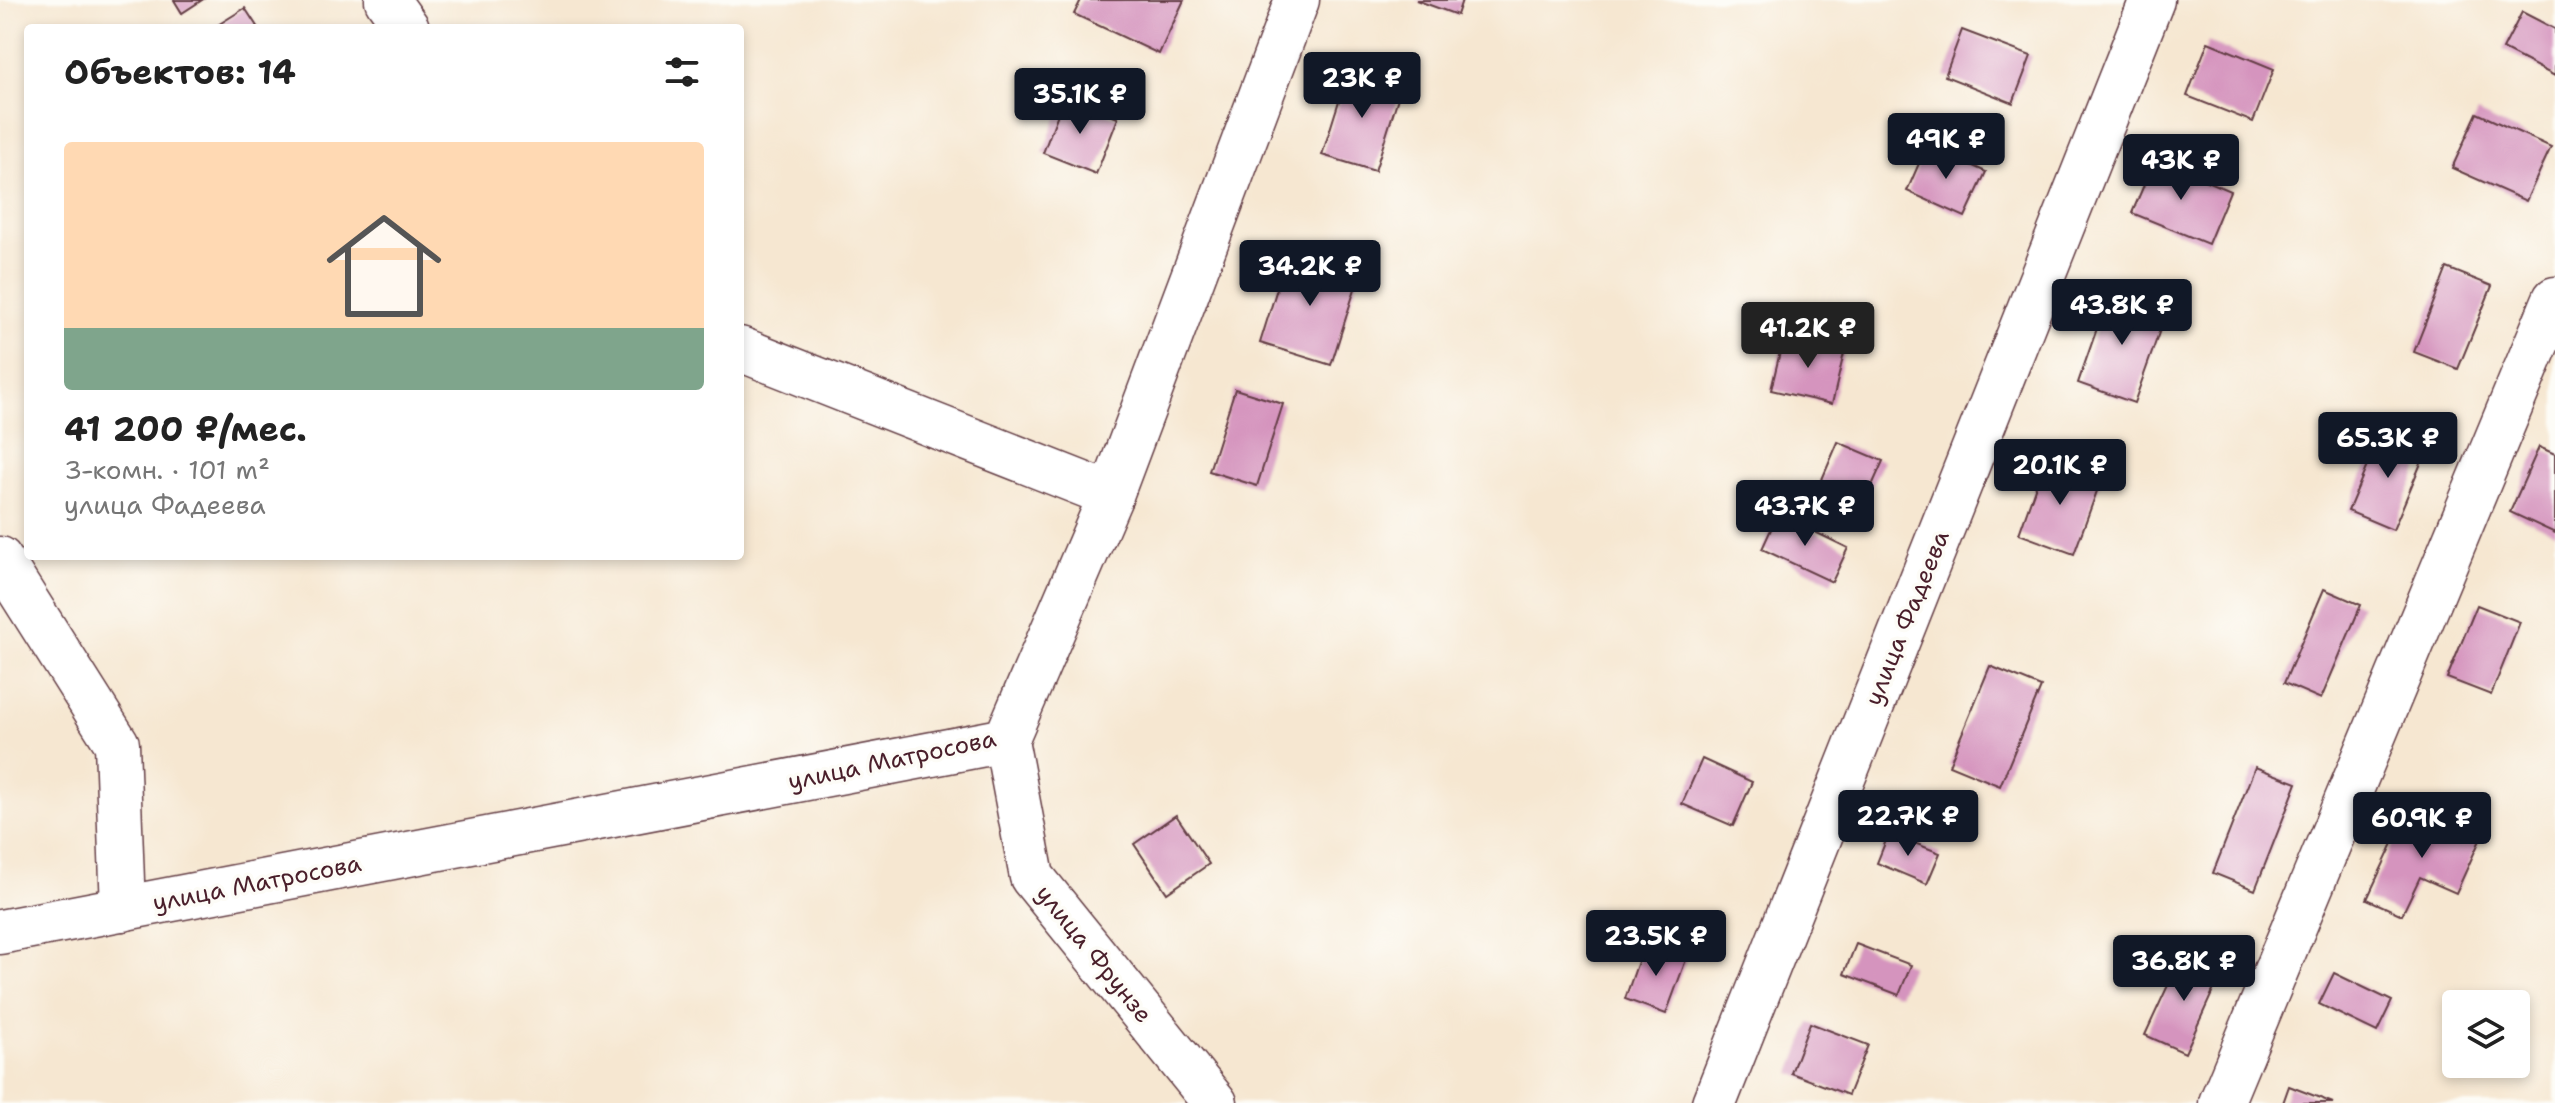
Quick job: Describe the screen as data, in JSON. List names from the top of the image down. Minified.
{"streets":{"street":["улица Фадеева","улица Матросова","улица Фрунзе"]},"crossings":[["улица Матросова","улица Фрунзе"]],"page":{"heading":"Объектов: 14","price":["23K ₽","35.1K ₽","49K ₽","43K ₽","34.2K ₽","43.8K ₽","41.2K ₽","65.3K ₽","20.1K ₽","43.7K ₽","22.7K ₽","60.9K ₽","23.5K ₽","36.8K ₽"],"list":[{"name":"41 200 ₽/мес.","note":"3-комн. · 101 m² · улица Фадеева"}]}}
